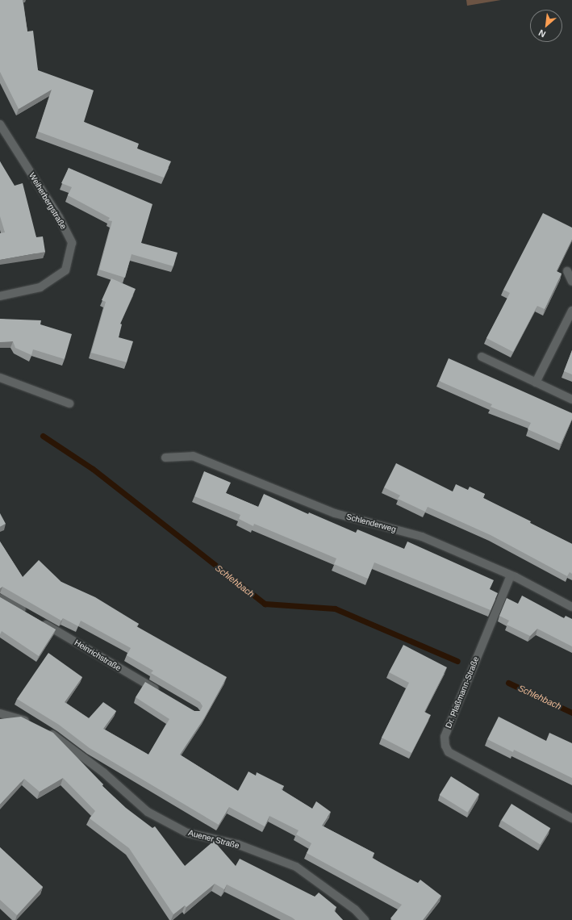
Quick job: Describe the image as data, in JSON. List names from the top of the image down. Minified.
{"streets":{"street":["Weiherbergstraße","Schlenderweg","Heinrichstraße","Dr. Plaßmann-Straße","Auener Straße"]},"crossings":[["Schlenderweg","Dr. Plaßmann-Straße"]],"water":["Schlehbach"],"north":"bottom left"}
